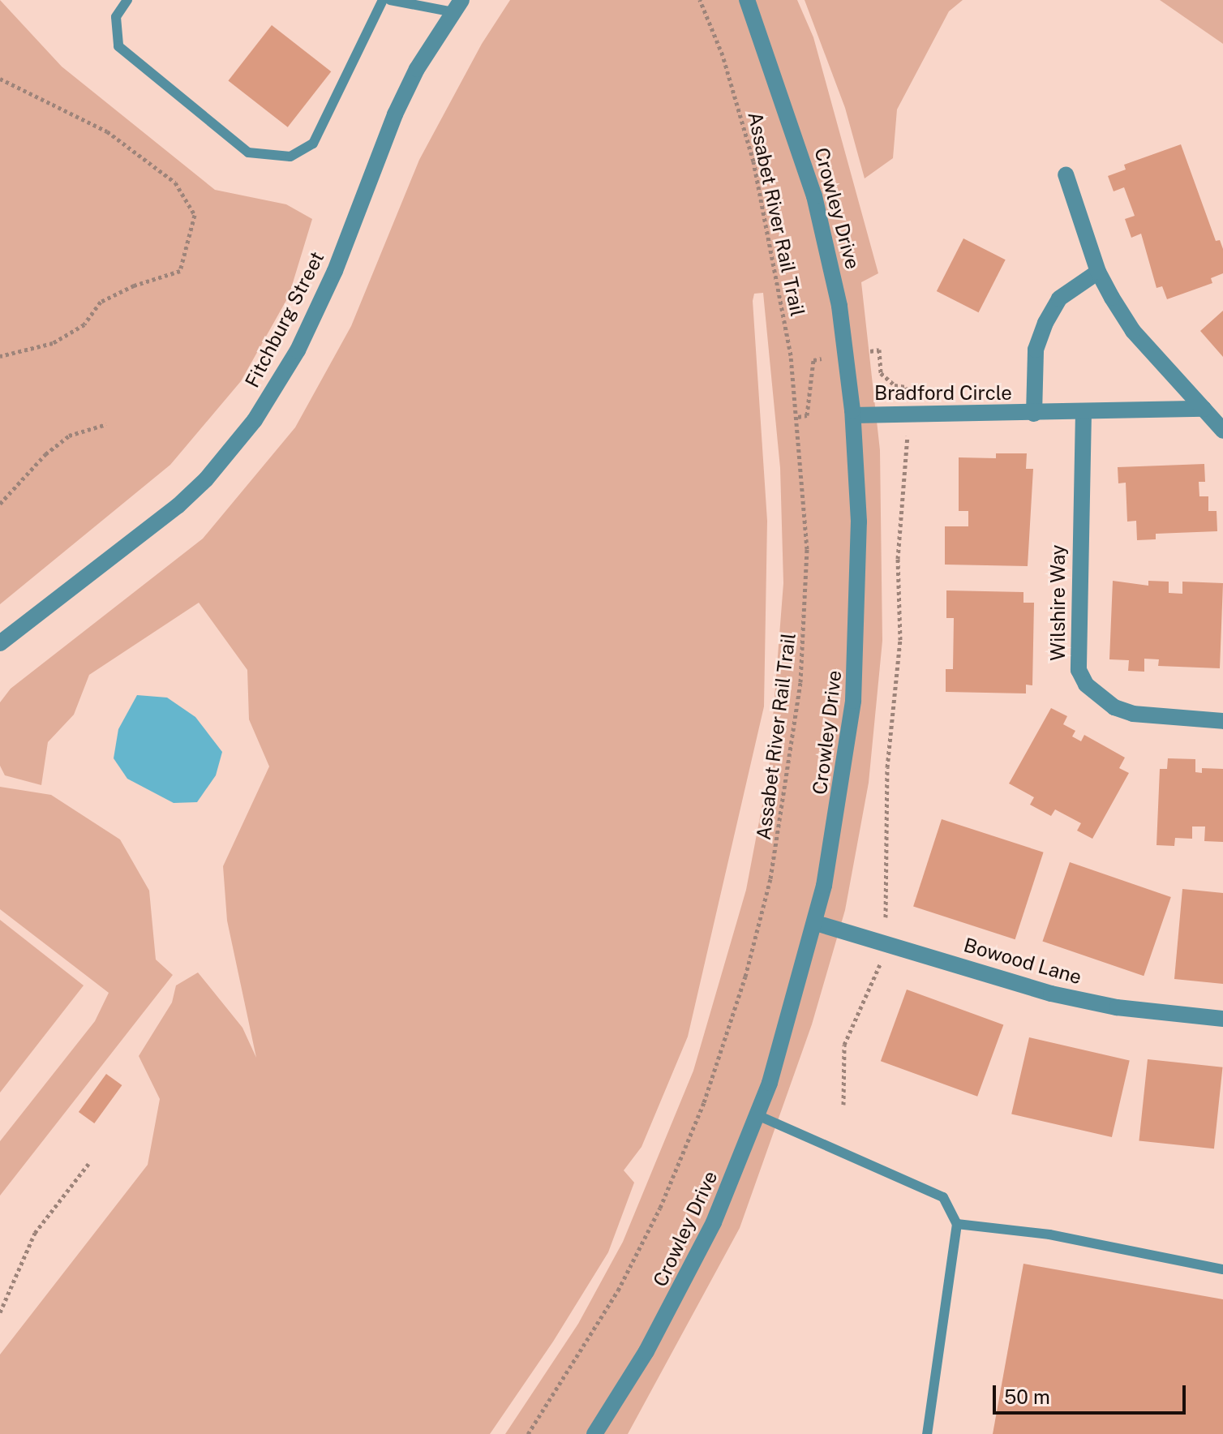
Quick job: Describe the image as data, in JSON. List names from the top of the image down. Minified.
{"streets":{"street":["Crowley Drive","Fitchburg Street","Bradford Circle","Wilshire Way","Bowood Lane"],"path":["Assabet River Rail Trail"]},"crossings":[["Crowley Drive","Bradford Circle"],["Crowley Drive","Bowood Lane"],["Bradford Circle","Wilshire Way"]],"scale_bar":"50 m"}
